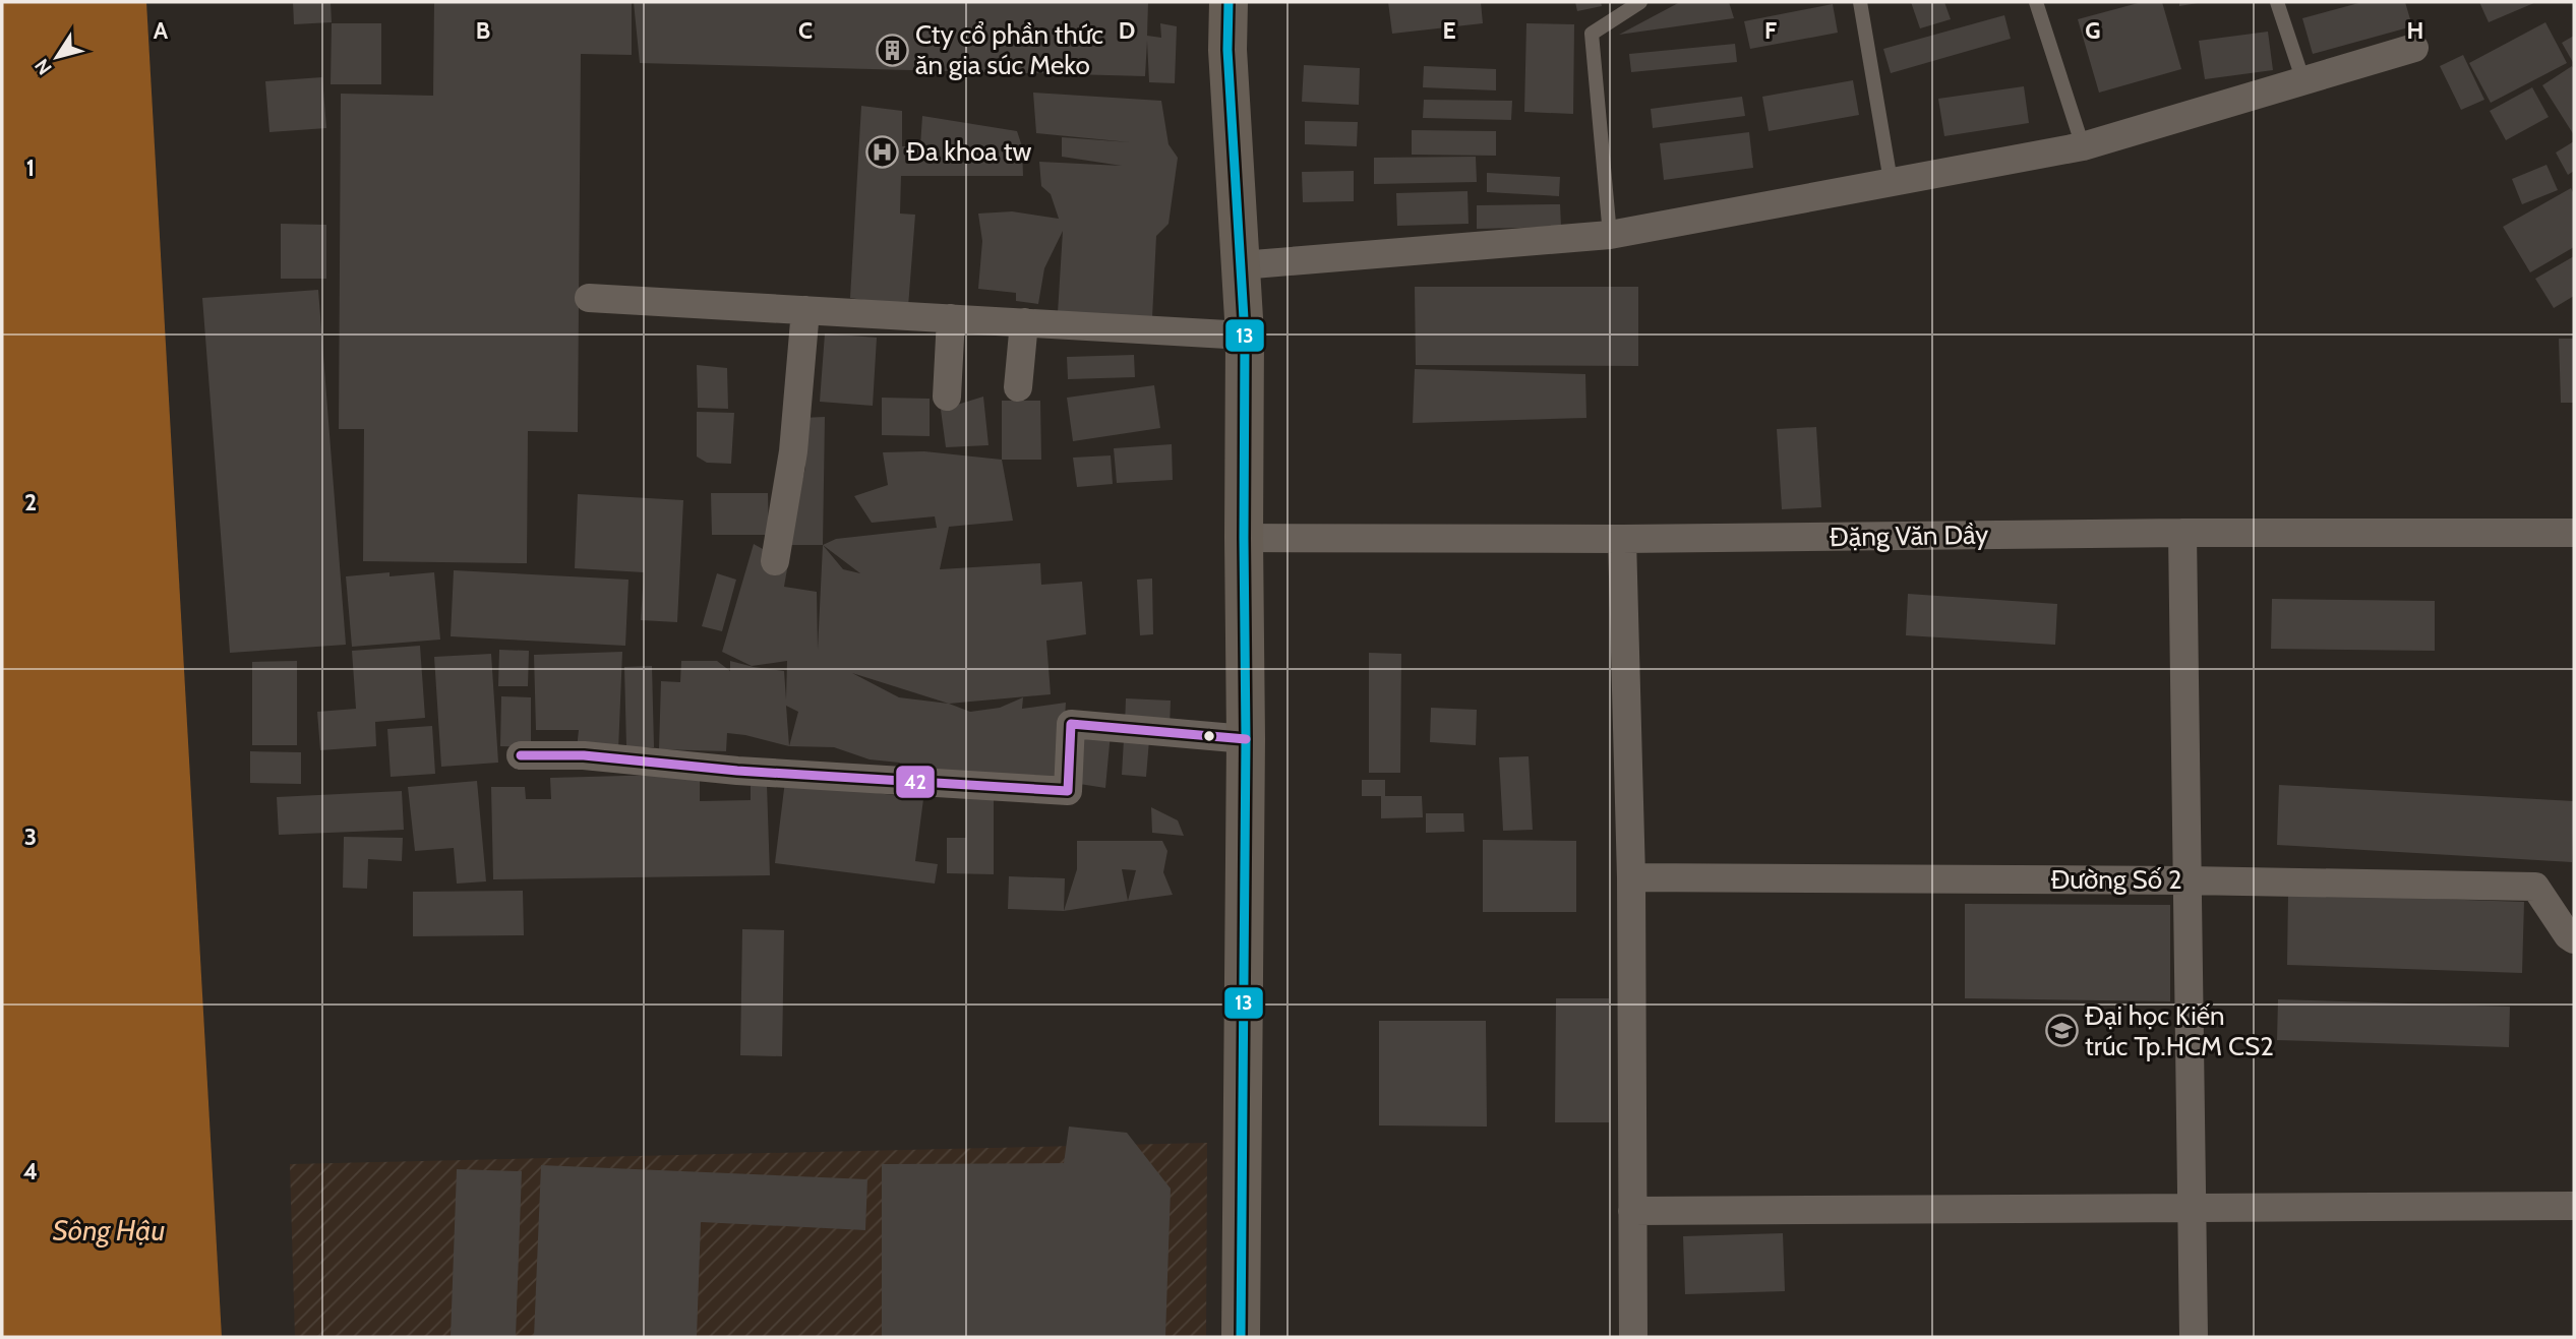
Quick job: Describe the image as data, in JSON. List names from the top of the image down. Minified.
{"streets":{"street":["Đặng Văn Dầy","Đường Số 2"]},"water":["Sông Hậu"],"places":{"building":["Cty cổ phần thức ăn gia súc Meko"],"hospital":["Đa khoa tw"],"school or university":["Đại học Kiến trúc Tp.HCM CS2"]},"lines":["transit line 13","transit line 42"],"north":"bottom left","grid":{"columns":["A","B","C","D","E","F","G","H"],"rows":["1","2","3","4"]}}
